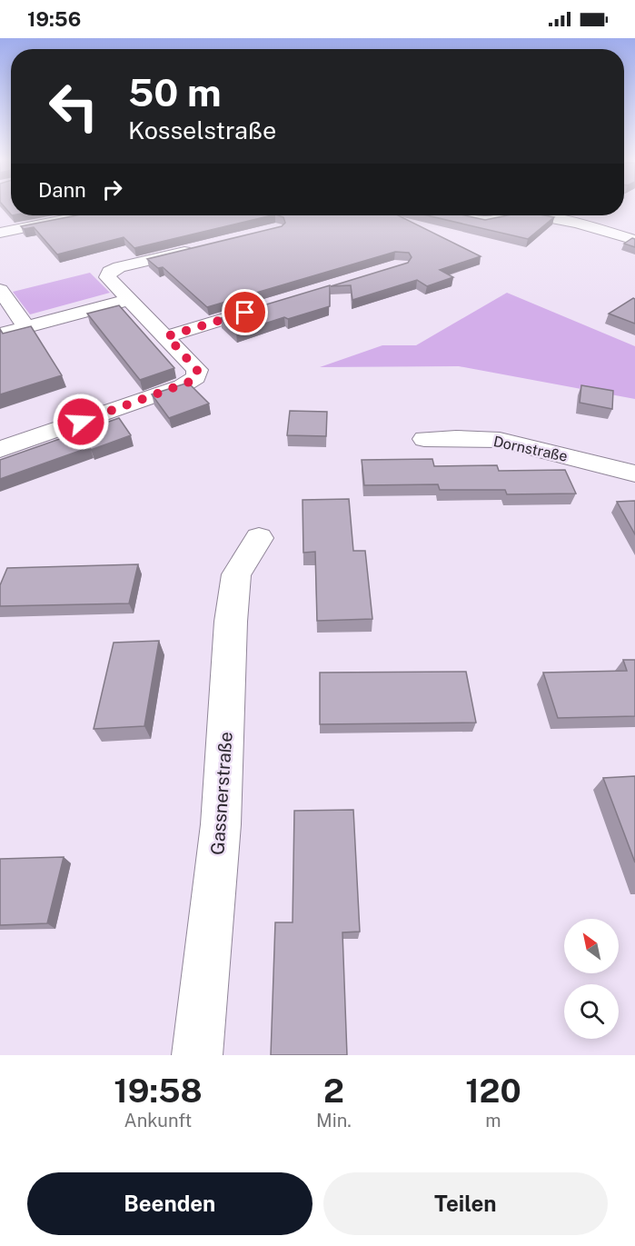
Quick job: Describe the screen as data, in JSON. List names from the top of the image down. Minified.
{"streets":{"street":["Dornstraße","Gassnerstraße"]},"north":"top left","page":{"status":"19:56","turn":["50 m","Kosselstraße"],"then":"Dann","eta":["19:58","Ankunft","2","Min.","120","m"],"buttons":["Beenden","Teilen"]}}
